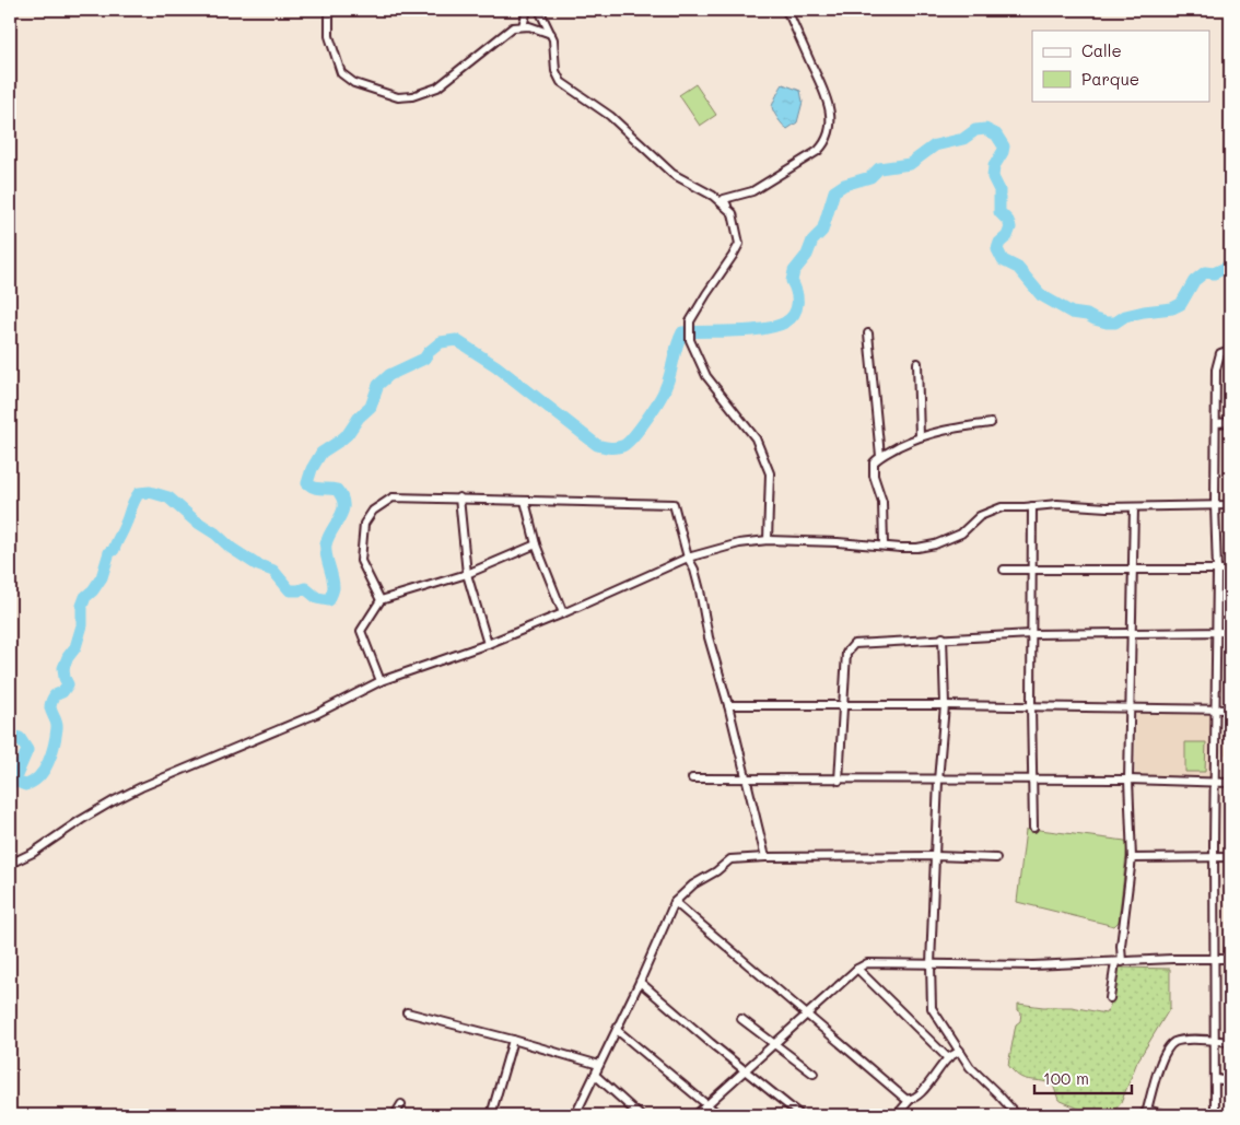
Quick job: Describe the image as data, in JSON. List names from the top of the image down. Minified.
{"legend":["Calle","Parque"],"scale_bar":"100 m"}
